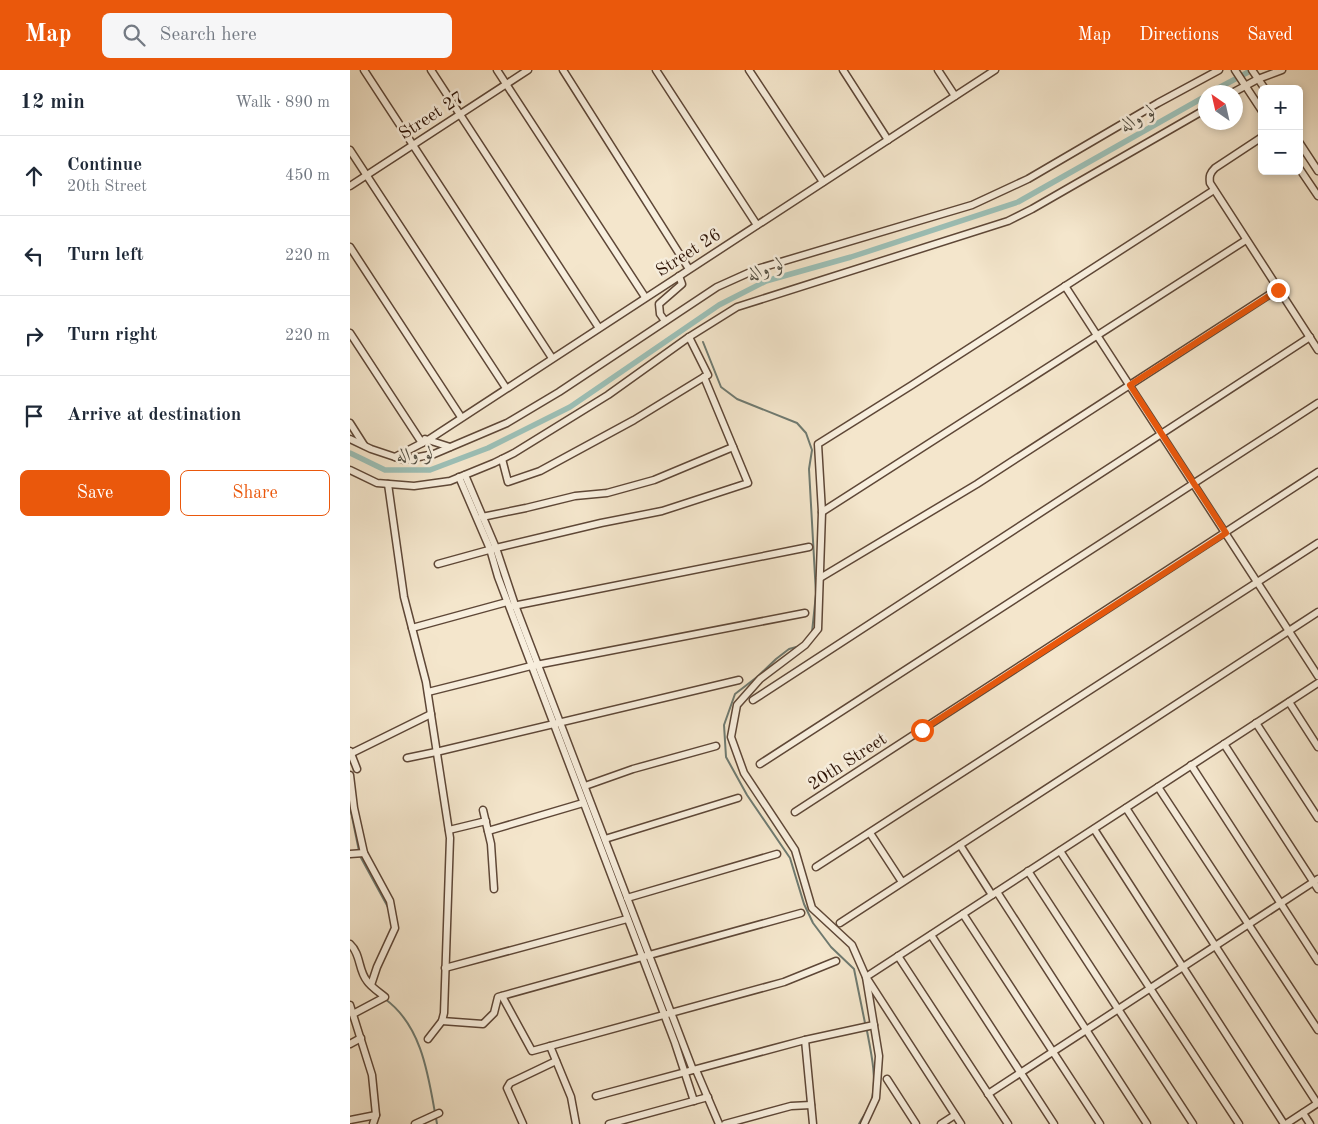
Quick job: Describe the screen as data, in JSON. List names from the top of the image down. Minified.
{"streets":{"street":["Street 27","Street 26","20th Street"]},"water":["لو واله"],"north":"top left","page":{"header":"Map","search":"Search here","nav":["Map","Directions","Saved"],"heading":["12 min","Walk · 890 m"],"map_buttons":["+","−"],"list":[["Continue","20th Street","450 m"],["Turn left","220 m"],["Turn right","220 m"],"Arrive at destination"],"buttons":["Save","Share"]}}
